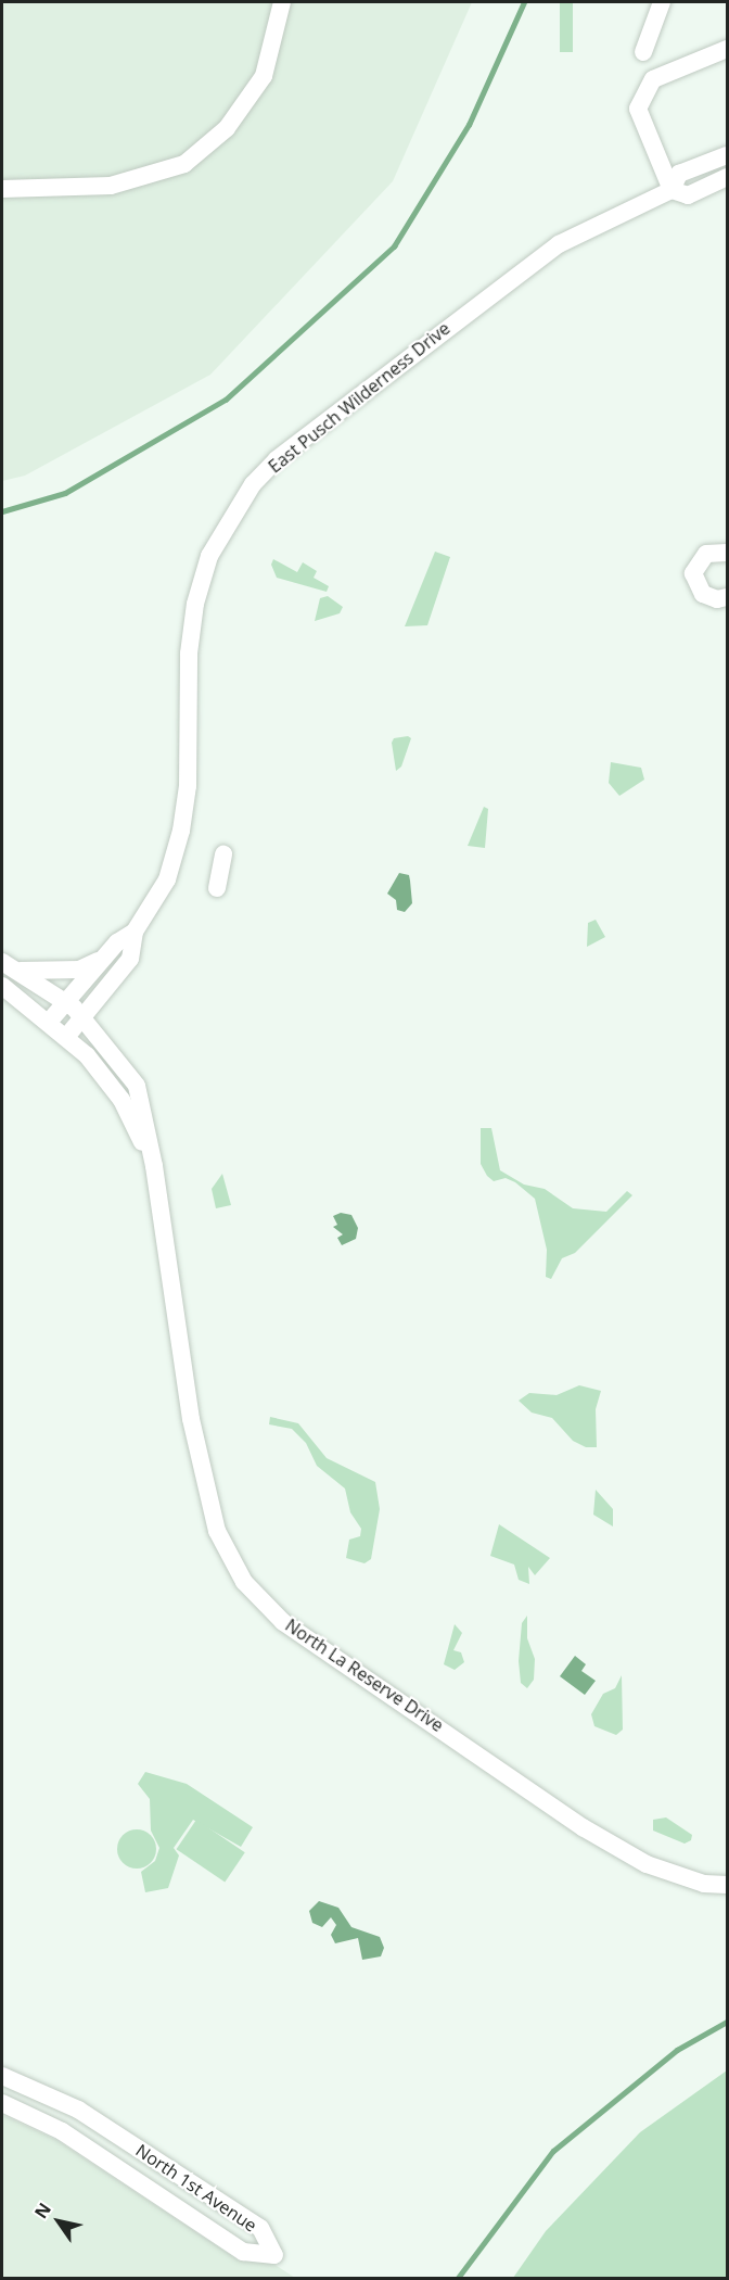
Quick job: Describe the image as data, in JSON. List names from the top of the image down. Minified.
{"streets":{"street":["East Pusch Wilderness Drive","North La Reserve Drive","North 1st Avenue"]},"crossings":[["East Pusch Wilderness Drive","North La Reserve Drive"]],"north":"top left"}
